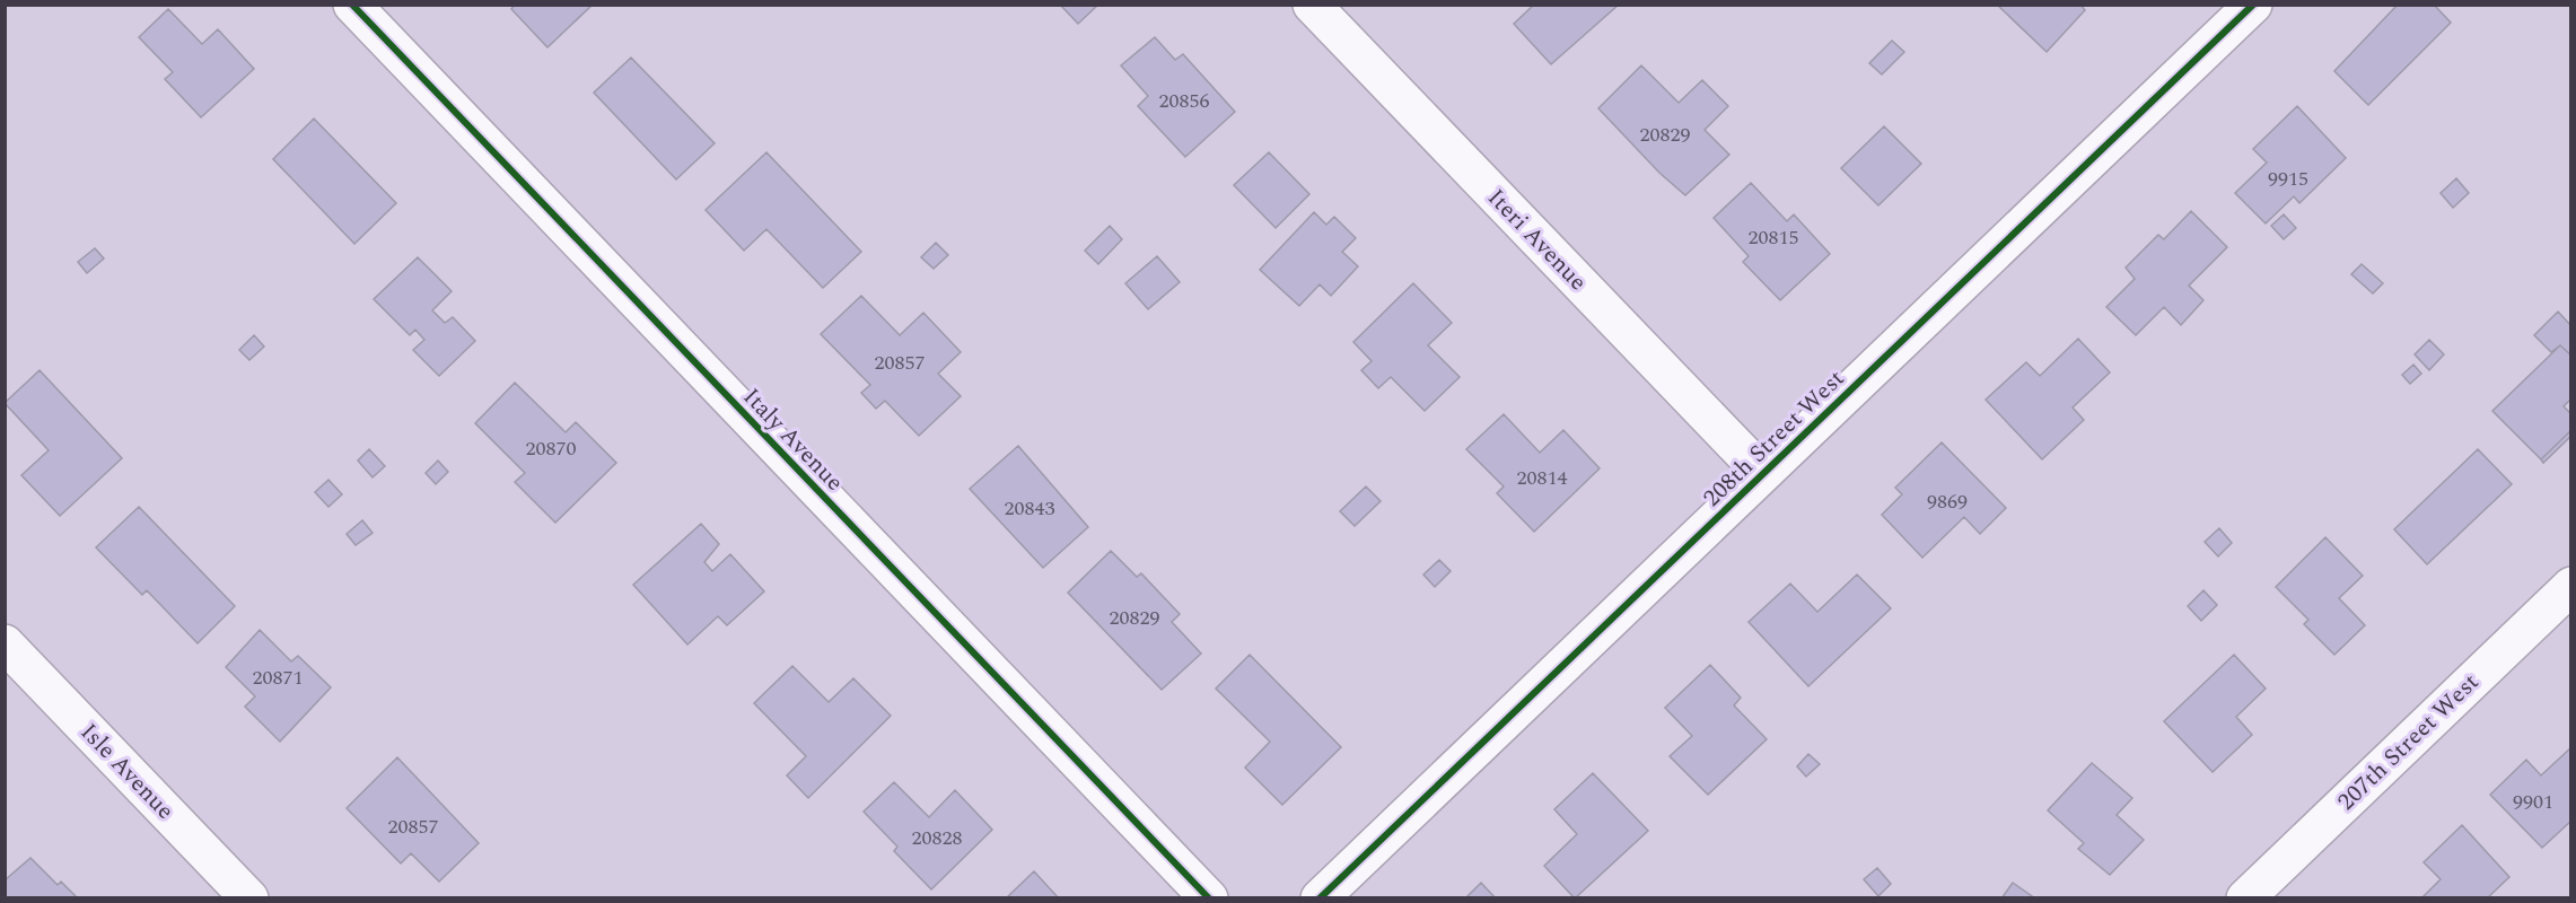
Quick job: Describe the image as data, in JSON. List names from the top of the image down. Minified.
{"streets":{"street":["Iteri Avenue","208th Street West","Italy Avenue","207th Street West","Isle Avenue"]},"crossings":[["Iteri Avenue","208th Street West"]],"house_numbers":["20856","20829","9915","20815","20857","20870","20814","9869","20843","20829","20871","9901","20857","20828"]}
